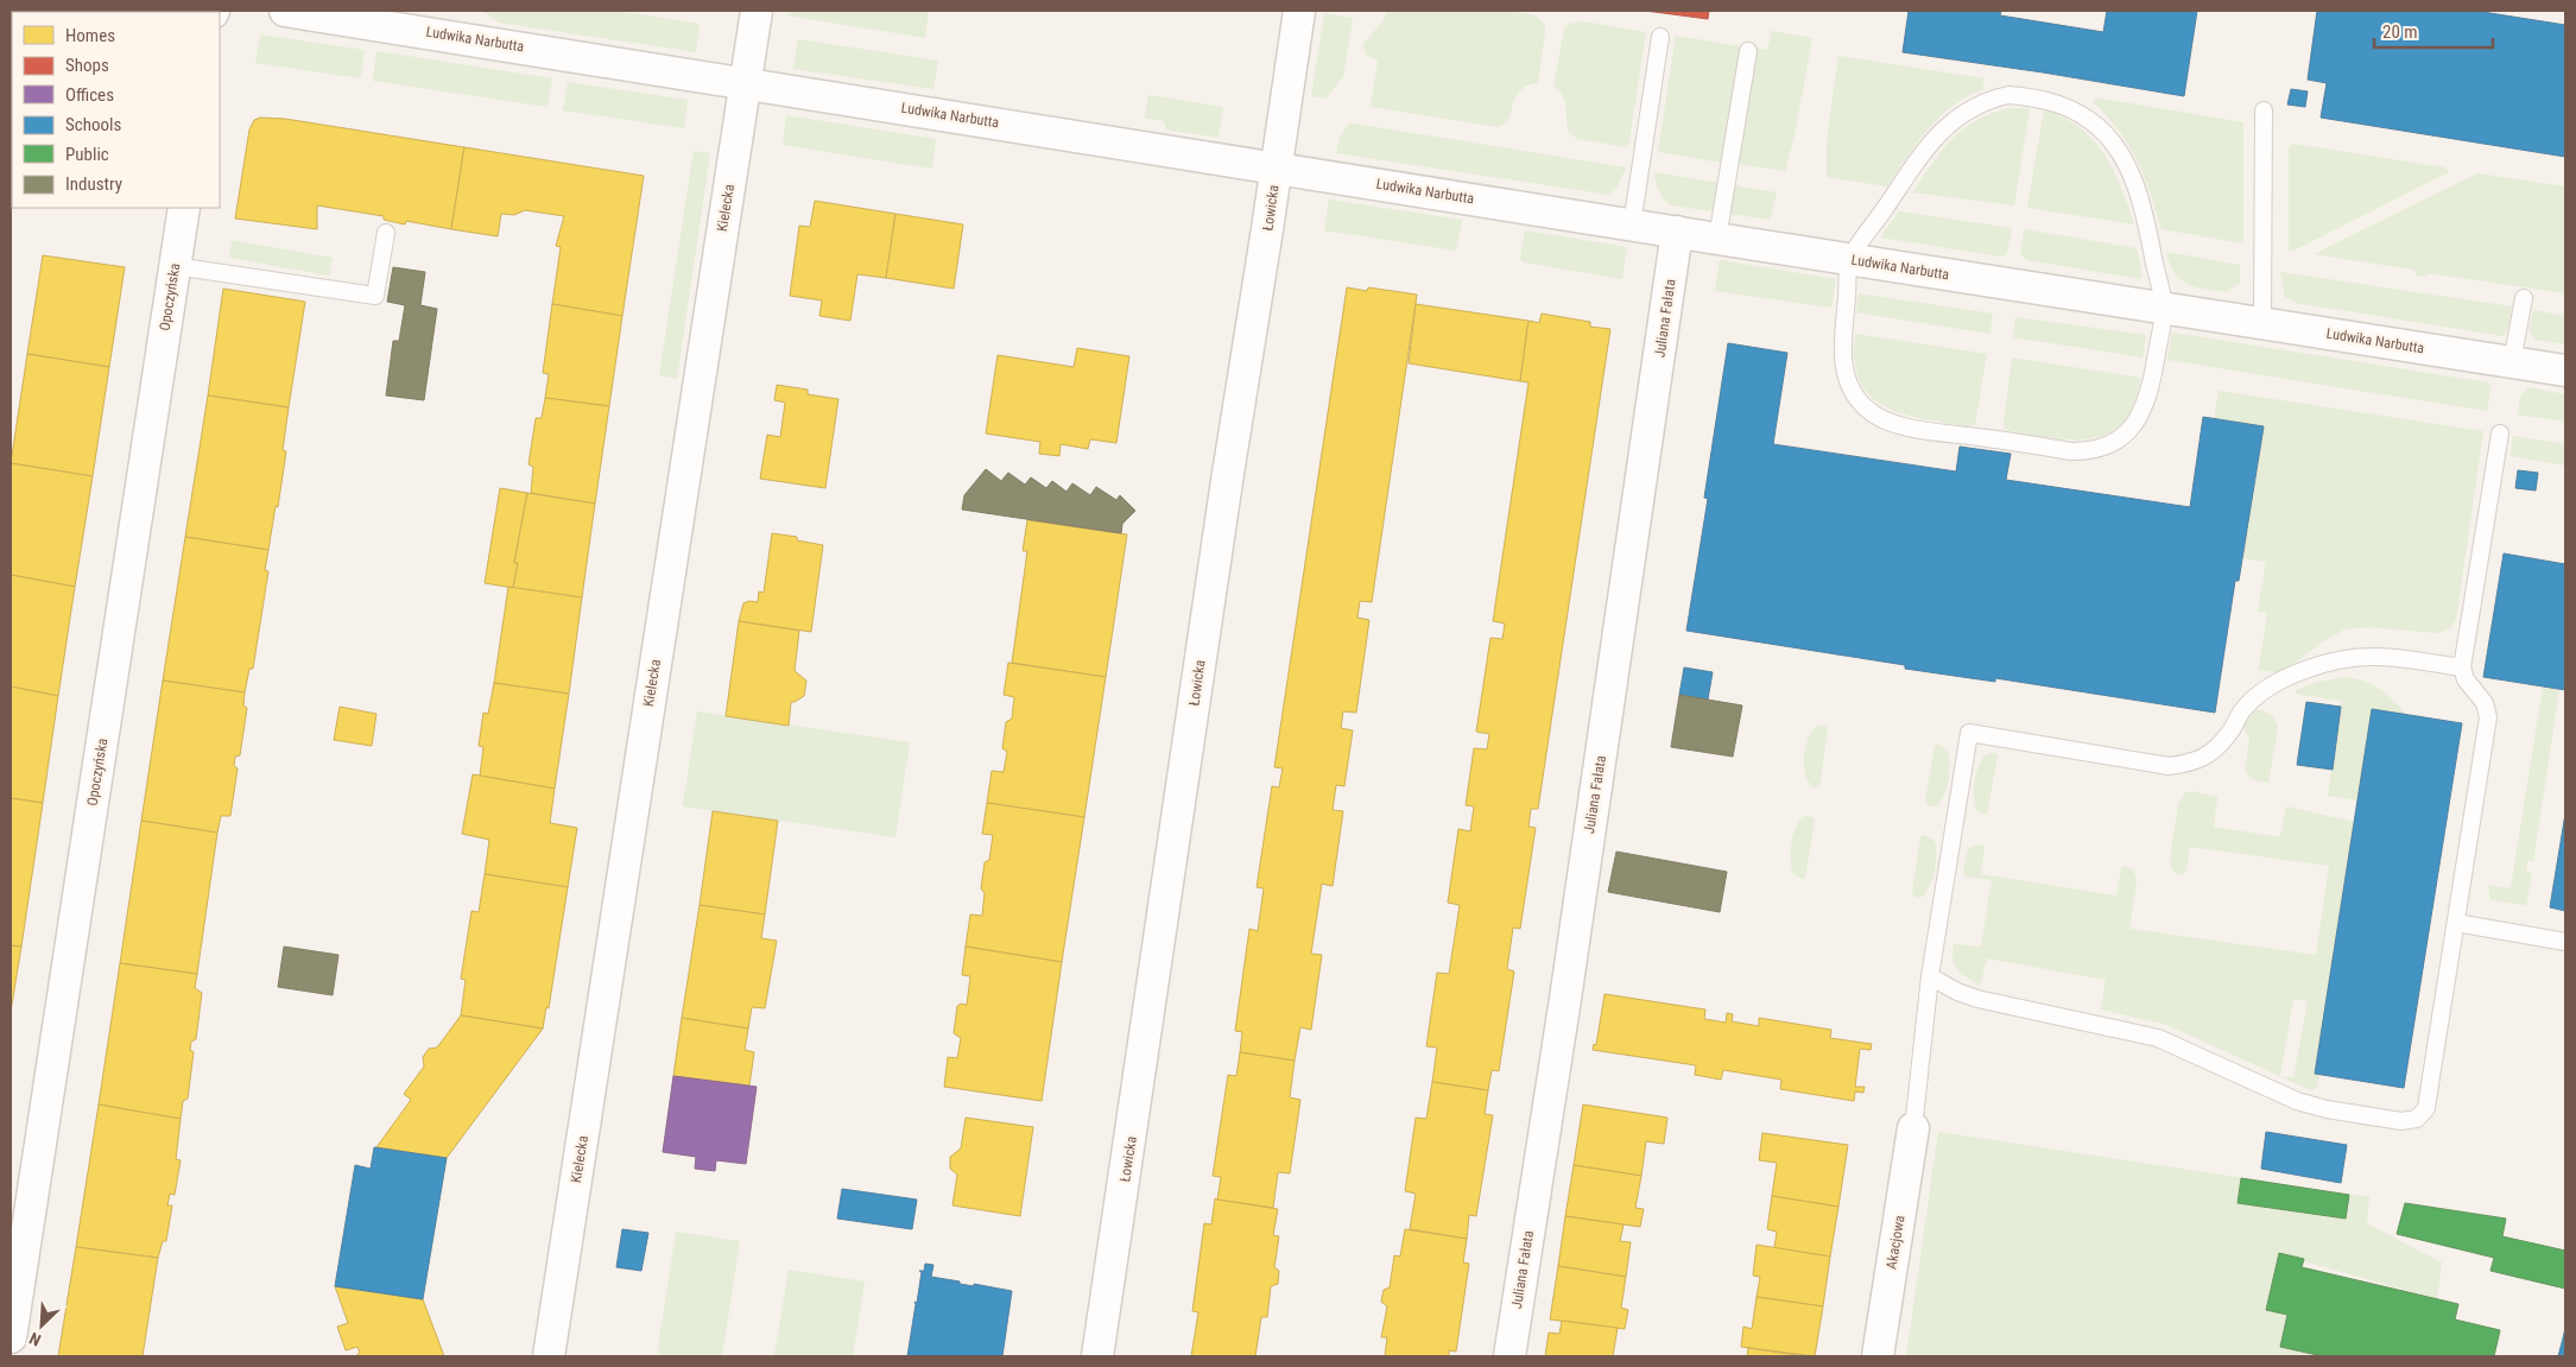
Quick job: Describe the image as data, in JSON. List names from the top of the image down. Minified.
{"streets":{"street":["Ludwika Narbutta","Kielecka","Łowicka","Opoczyńska","Juliana Fałata","Akacjowa"]},"crossings":[["Ludwika Narbutta","Kielecka"],["Ludwika Narbutta","Łowicka"],["Ludwika Narbutta","Juliana Fałata"]],"legend":["Homes","Shops","Offices","Schools","Public","Industry"],"scale_bar":"20 m","north":"bottom left"}
